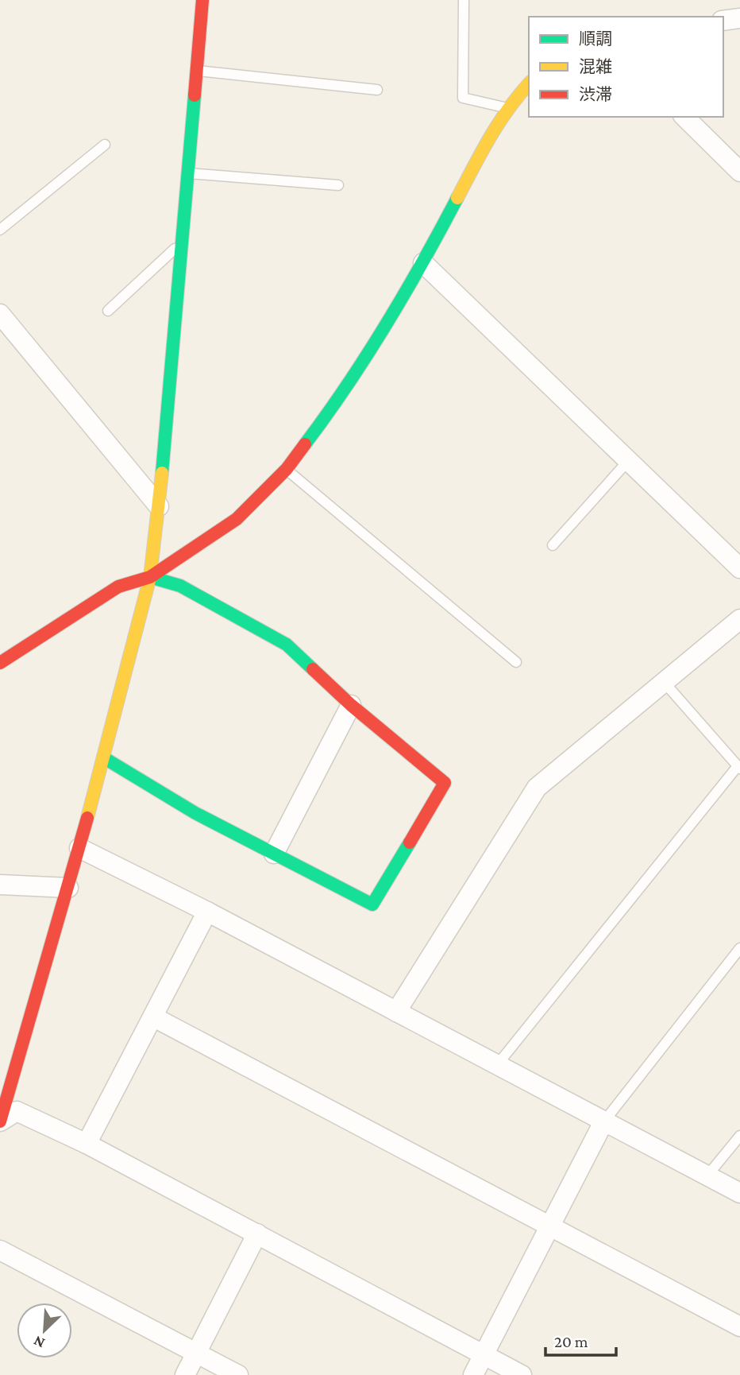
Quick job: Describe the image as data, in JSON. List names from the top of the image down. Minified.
{"legend":["順調","混雑","渋滞"],"scale_bar":"20 m","north":"bottom left"}
